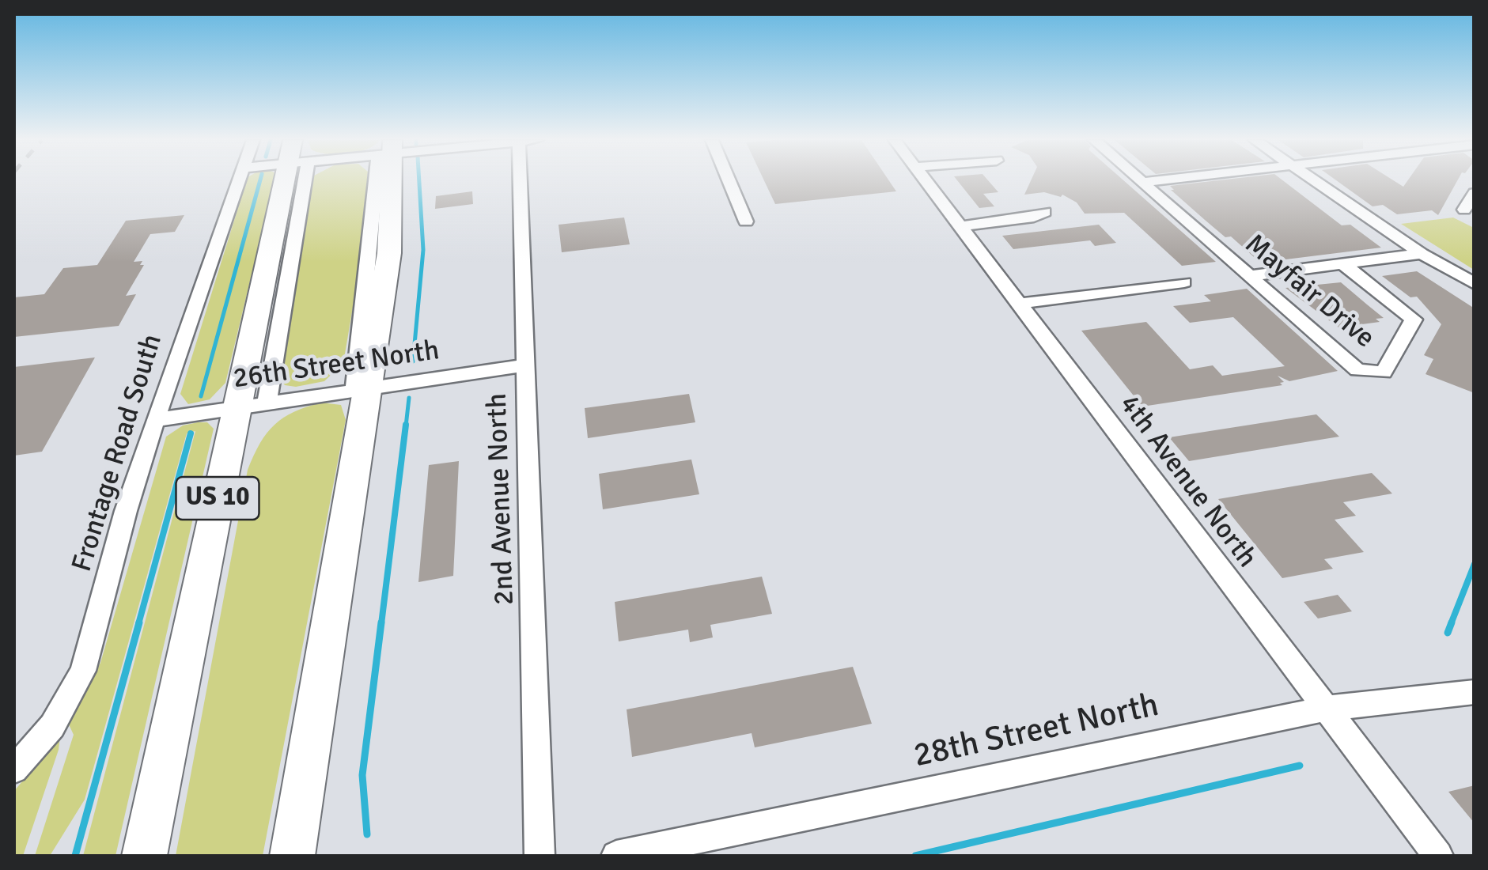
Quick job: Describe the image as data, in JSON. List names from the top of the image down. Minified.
{"streets":{"main road":["US 10"],"street":["Mayfair Drive","26th Street North","Frontage Road South","4th Avenue North","2nd Avenue North","28th Street North"]},"crossings":[["26th Street North","Frontage Road South"],["26th Street North","US 10"],["26th Street North","2nd Avenue North"],["4th Avenue North","28th Street North"]]}
